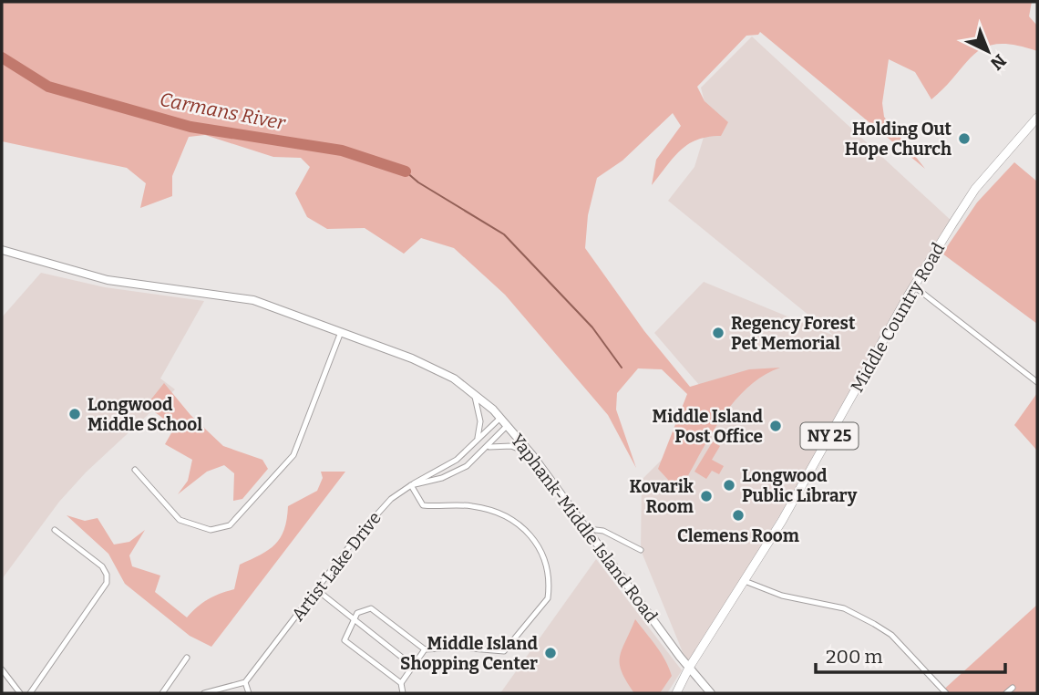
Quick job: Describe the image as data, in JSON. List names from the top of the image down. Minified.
{"streets":{"main road":["Middle Country Road","NY 25","Yaphank-Middle Island Road"],"street":["Artist Lake Drive"]},"crossings":[["Middle Country Road","Yaphank-Middle Island Road"],["Yaphank-Middle Island Road","Artist Lake Drive"]],"water":["Carmans River"],"places":["Holding Out Hope Church","Regency Forest Pet Memorial","Longwood Middle School","Middle Island Post Office","Longwood Public Library","Kovarik Room","Clemens Room","Middle Island Shopping Center"],"scale_bar":"200 m","north":"bottom right"}
